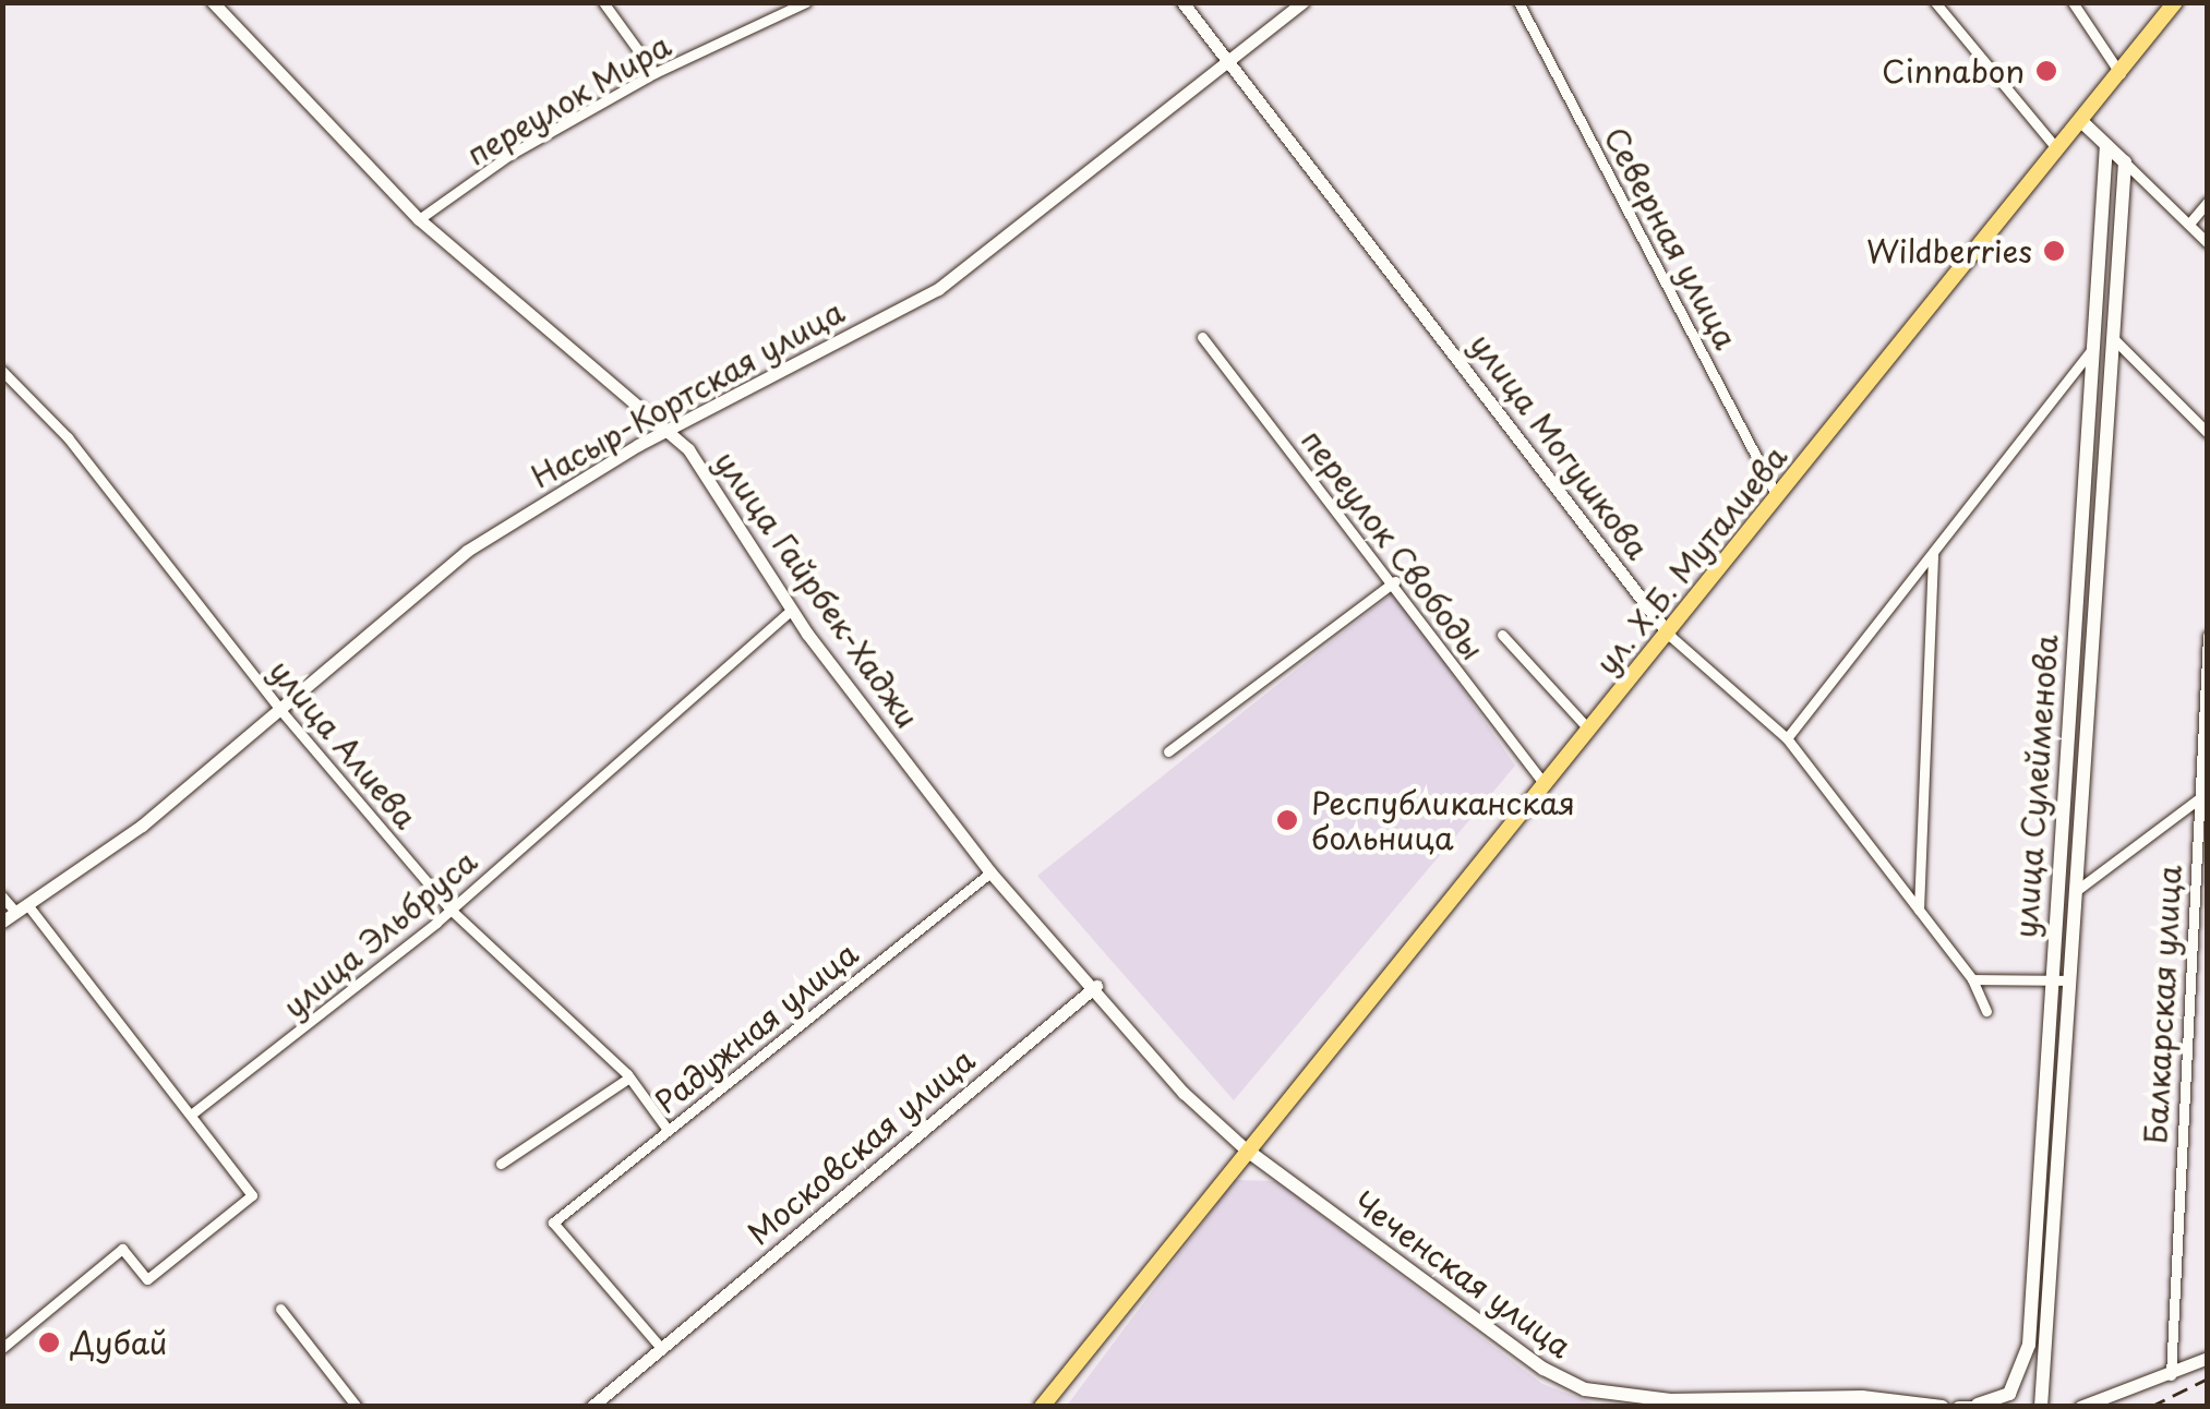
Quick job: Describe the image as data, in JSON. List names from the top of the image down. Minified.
{"streets":{"main road":["ул. Х.Б. Муталиева","улица Сулейменова","Чеченская улица"],"street":["переулок Мира","Северная улица","Насыр-Кортская улица","улица Могушкова","переулок Свободы","улица Гайрбек-Хаджи","улица Алиева","улица Эльбруса","Балкарская улица","Радужная улица","Московская улица"]},"crossings":[["переулок Мира","улица Гайрбек-Хаджи"],["Северная улица","ул. Х.Б. Муталиева"],["Насыр-Кортская улица","улица Могушкова"],["Насыр-Кортская улица","улица Гайрбек-Хаджи"],["Насыр-Кортская улица","улица Алиева"],["улица Могушкова","ул. Х.Б. Муталиева"],["переулок Свободы","ул. Х.Б. Муталиева"],["ул. Х.Б. Муталиева","улица Гайрбек-Хаджи"],["ул. Х.Б. Муталиева","Чеченская улица"],["улица Гайрбек-Хаджи","улица Эльбруса"],["улица Гайрбек-Хаджи","Радужная улица"],["улица Гайрбек-Хаджи","Московская улица"],["улица Гайрбек-Хаджи","Чеченская улица"],["улица Алиева","улица Эльбруса"],["улица Алиева","Радужная улица"],["Радужная улица","Московская улица"]],"places":["Cinnabon","Wildberries","Республиканская больница","Дубай"]}
